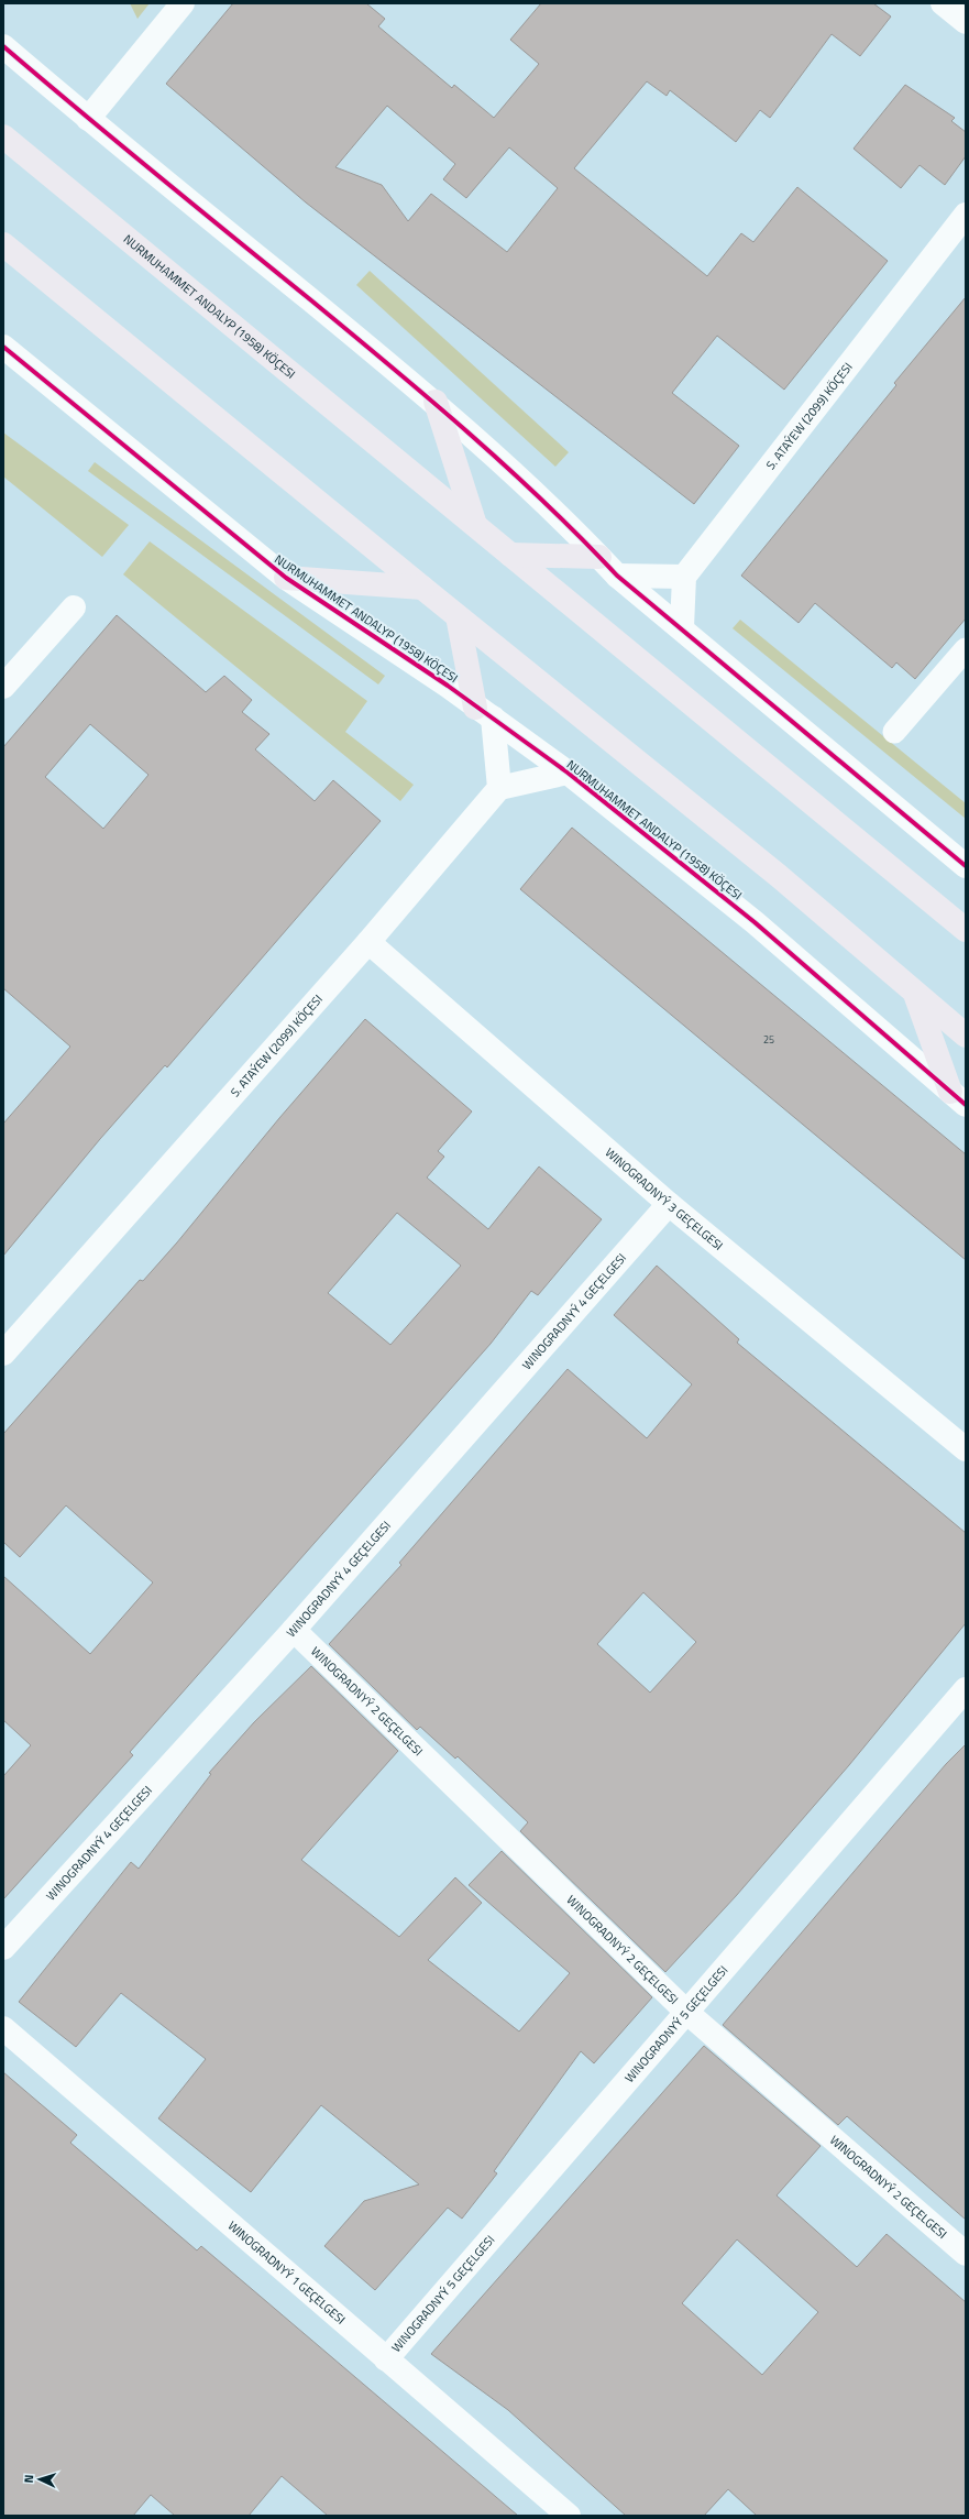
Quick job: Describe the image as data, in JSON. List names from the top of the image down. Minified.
{"streets":{"main road":["NURMUHAMMET ANDALYP (1958) KÖÇESI"],"street":["S. ATAÝEW (2099) KÖÇESI","WINOGRADNYÝ 3 GEÇELGESI","WINOGRADNYÝ 4 GEÇELGESI","WINOGRADNYÝ 2 GEÇELGESI","WINOGRADNYÝ 5 GEÇELGESI","WINOGRADNYÝ 1 GEÇELGESI"]},"crossings":[["NURMUHAMMET ANDALYP (1958) KÖÇESI","S. ATAÝEW (2099) KÖÇESI"],["S. ATAÝEW (2099) KÖÇESI","WINOGRADNYÝ 3 GEÇELGESI"],["WINOGRADNYÝ 3 GEÇELGESI","WINOGRADNYÝ 4 GEÇELGESI"],["WINOGRADNYÝ 4 GEÇELGESI","WINOGRADNYÝ 2 GEÇELGESI"],["WINOGRADNYÝ 2 GEÇELGESI","WINOGRADNYÝ 5 GEÇELGESI"],["WINOGRADNYÝ 5 GEÇELGESI","WINOGRADNYÝ 1 GEÇELGESI"]],"house_numbers":["25"],"north":"left"}
